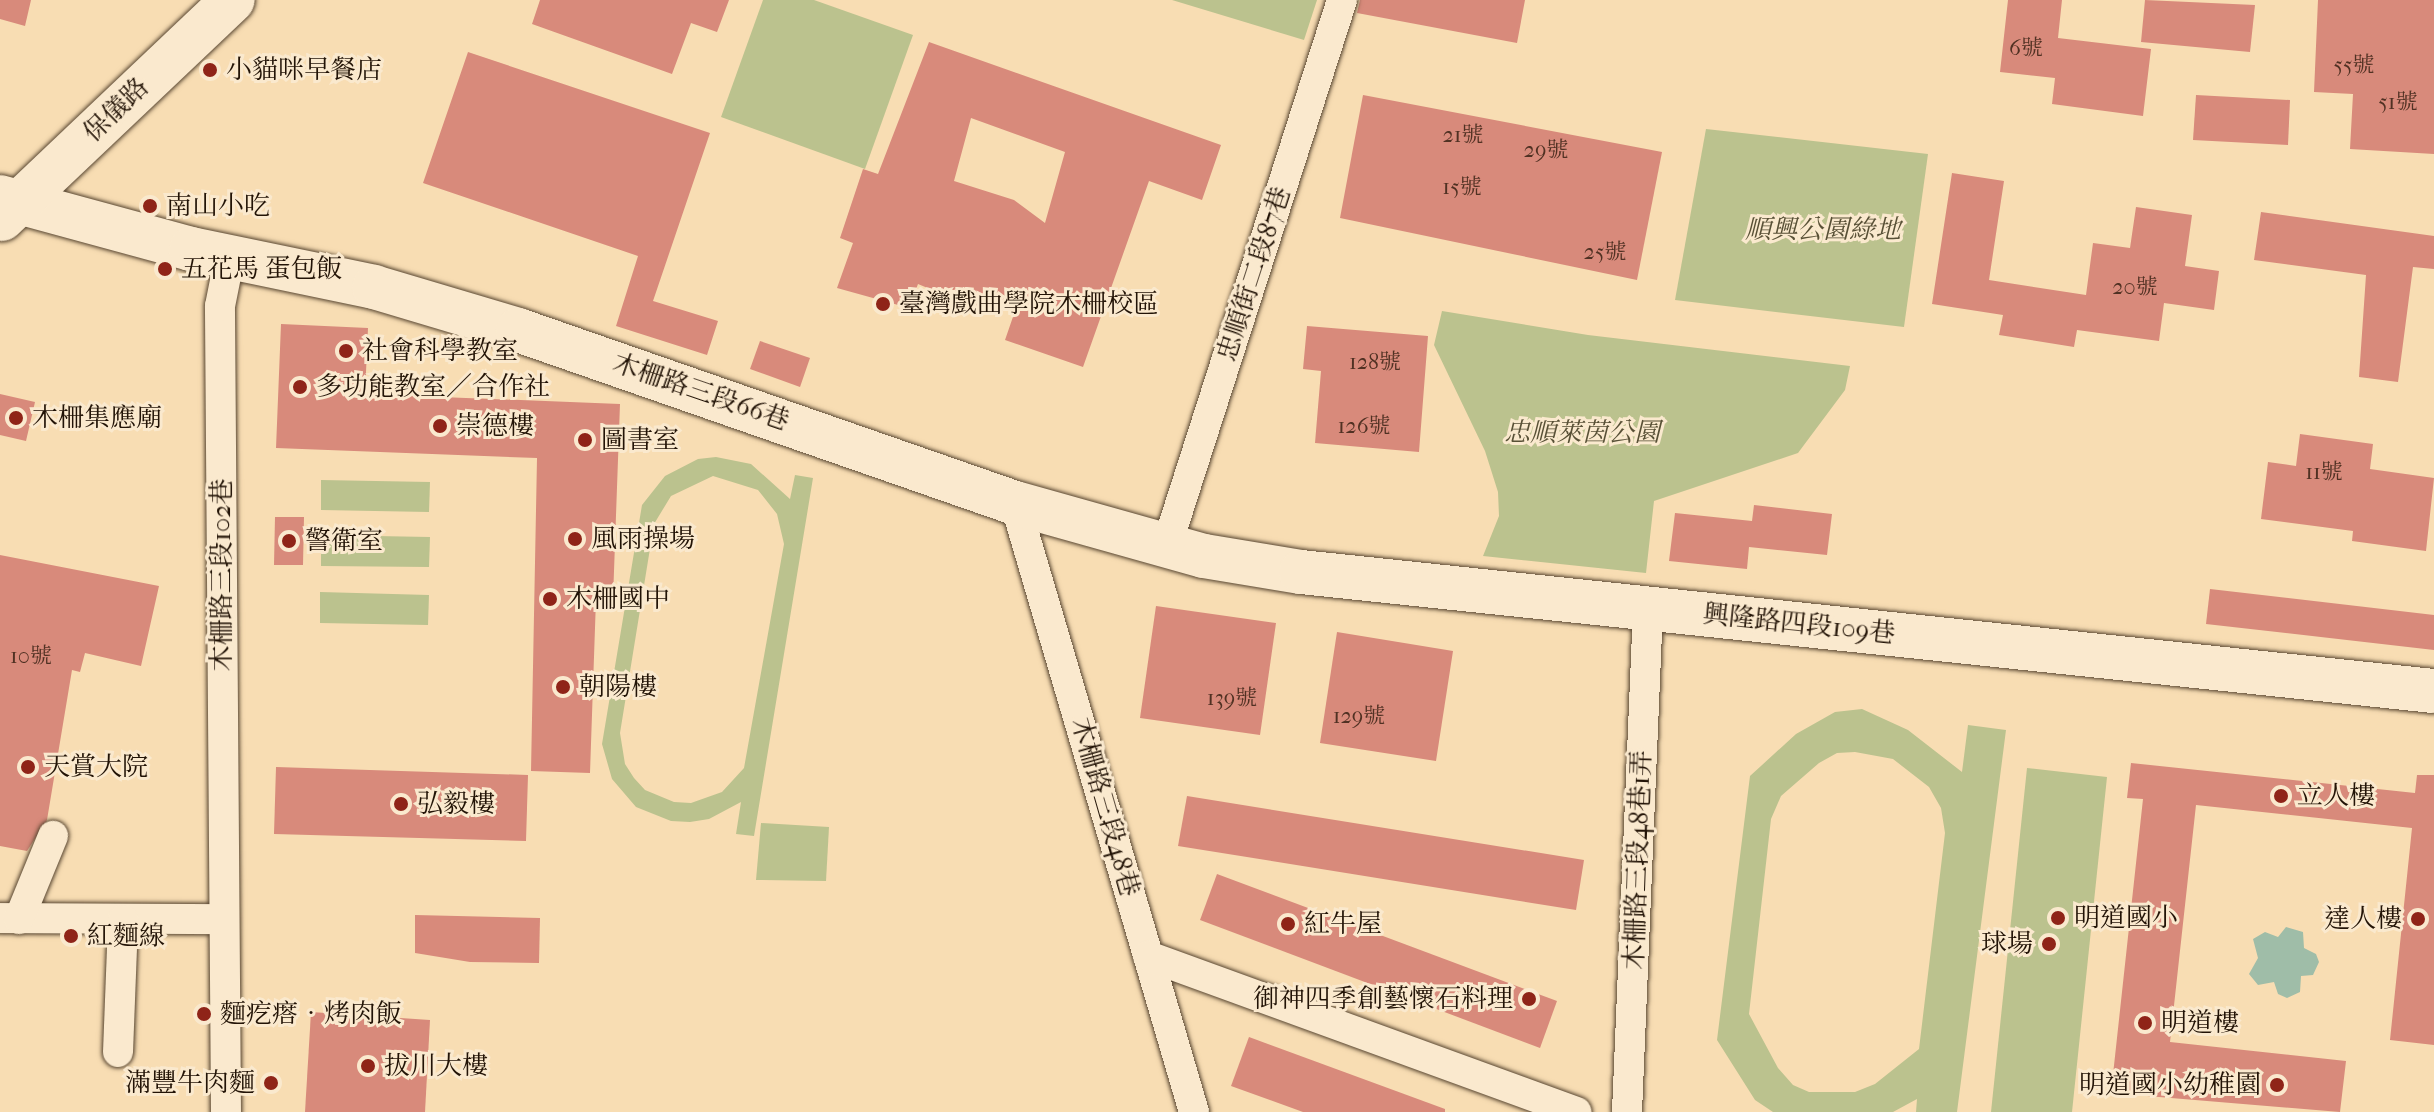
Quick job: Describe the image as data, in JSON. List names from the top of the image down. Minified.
{"streets":{"street":["保儀路","忠順街二段87巷","木柵路三段66巷","木柵路三段102巷","興隆路四段109巷","木柵路三段48巷","木柵路三段48巷1弄"]},"crossings":[["忠順街二段87巷","木柵路三段66巷"],["忠順街二段87巷","興隆路四段109巷"],["木柵路三段66巷","木柵路三段102巷"],["木柵路三段66巷","興隆路四段109巷"],["木柵路三段66巷","木柵路三段48巷"],["興隆路四段109巷","木柵路三段48巷1弄"]],"parks":["順興公園綠地","忠順萊茵公園"],"places":["小貓咪早餐店","南山小吃","五花馬 蛋包飯","臺灣戲曲學院木柵校區","社會科學教室","多功能教室／合作社","木柵集應廟","崇德樓","圖書室","風雨操場","警衛室","木柵國中","朝陽樓","天賞大院","立人樓","弘毅樓","明道國小","達人樓","紅牛屋","紅麵線","球場","御神四季創藝懷石料理","麵疙瘩‧烤肉飯","明道樓","拔川大樓","滿豐牛肉麵","明道國小幼稚園"],"house_numbers":["6號","55號","51號","21號","29號","15號","25號","20號","128號","126號","11號","10號","139號","129號"]}
